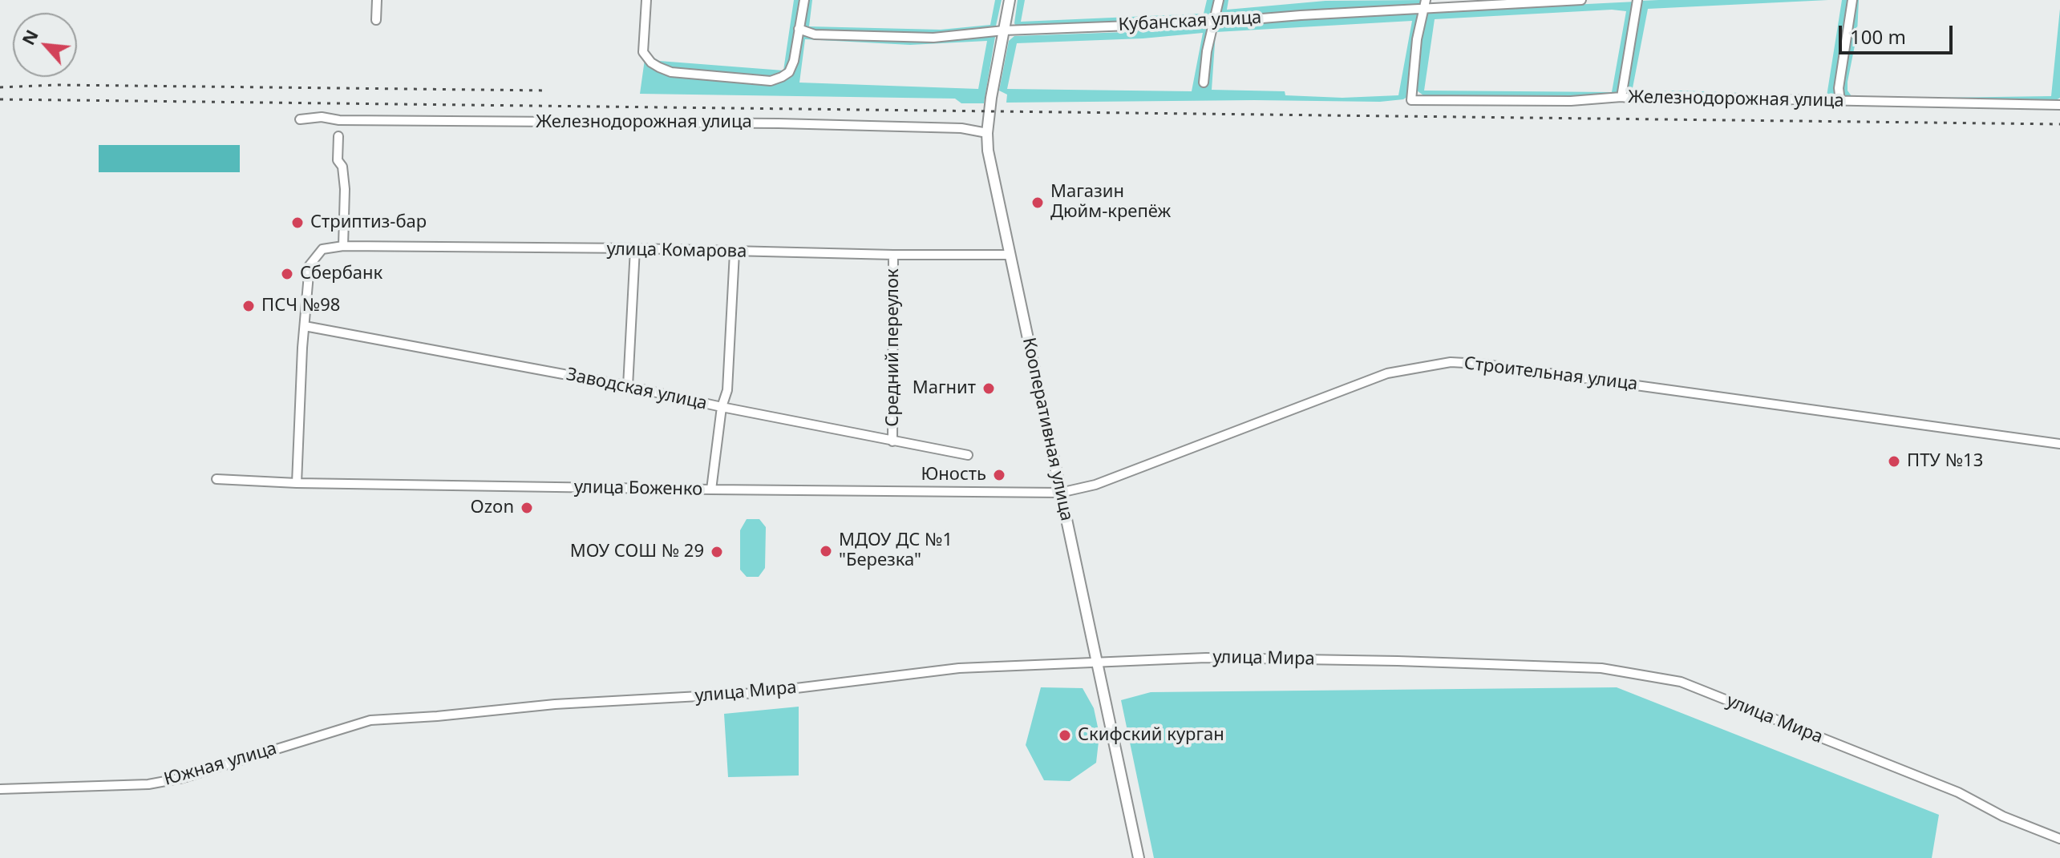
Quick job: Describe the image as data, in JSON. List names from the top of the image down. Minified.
{"streets":{"street":["Кубанская улица","Железнодорожная улица","улица Комарова","Средний переулок","Строительная улица","Заводская улица","Кооперативная улица","улица Боженко","улица Мира","Южная улица"]},"crossings":[["Кубанская улица","Железнодорожная улица"],["Кубанская улица","Кооперативная улица"],["Железнодорожная улица","Кооперативная улица"],["улица Комарова","Средний переулок"],["улица Комарова","Заводская улица"],["улица Комарова","Кооперативная улица"],["Средний переулок","Заводская улица"],["Строительная улица","Кооперативная улица"],["Строительная улица","улица Боженко"],["Кооперативная улица","улица Боженко"],["Кооперативная улица","улица Мира"],["улица Мира","Южная улица"]],"places":["Магазин Дюйм-крепёж","Стриптиз-бар","Сбербанк","ПСЧ №98","Магнит","ПТУ №13","Юность","Ozon","МДОУ ДС №1 \"Березка\"","МОУ СОШ № 29","Скифский курган"],"scale_bar":"100 m","north":"top left"}
